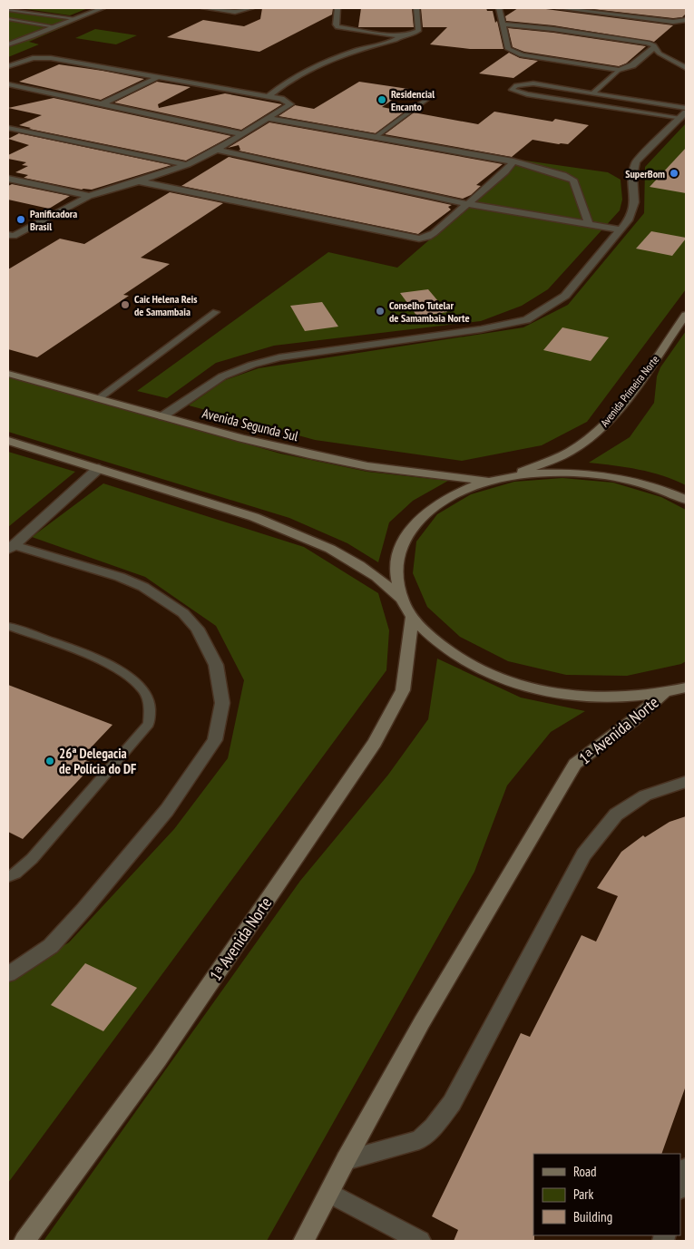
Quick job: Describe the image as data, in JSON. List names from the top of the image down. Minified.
{"streets":{"main road":["Avenida Primeira Norte","Avenida Segunda Sul","1ᵃ Avenida Norte"]},"places":["Residencial Encanto","SuperBom","Panificadora Brasil","Caic Helena Reis de Samambaia","Conselho Tutelar de Samambaia Norte","26ª Delegacia de Polícia do DF"],"legend":["Road","Park","Building"]}
